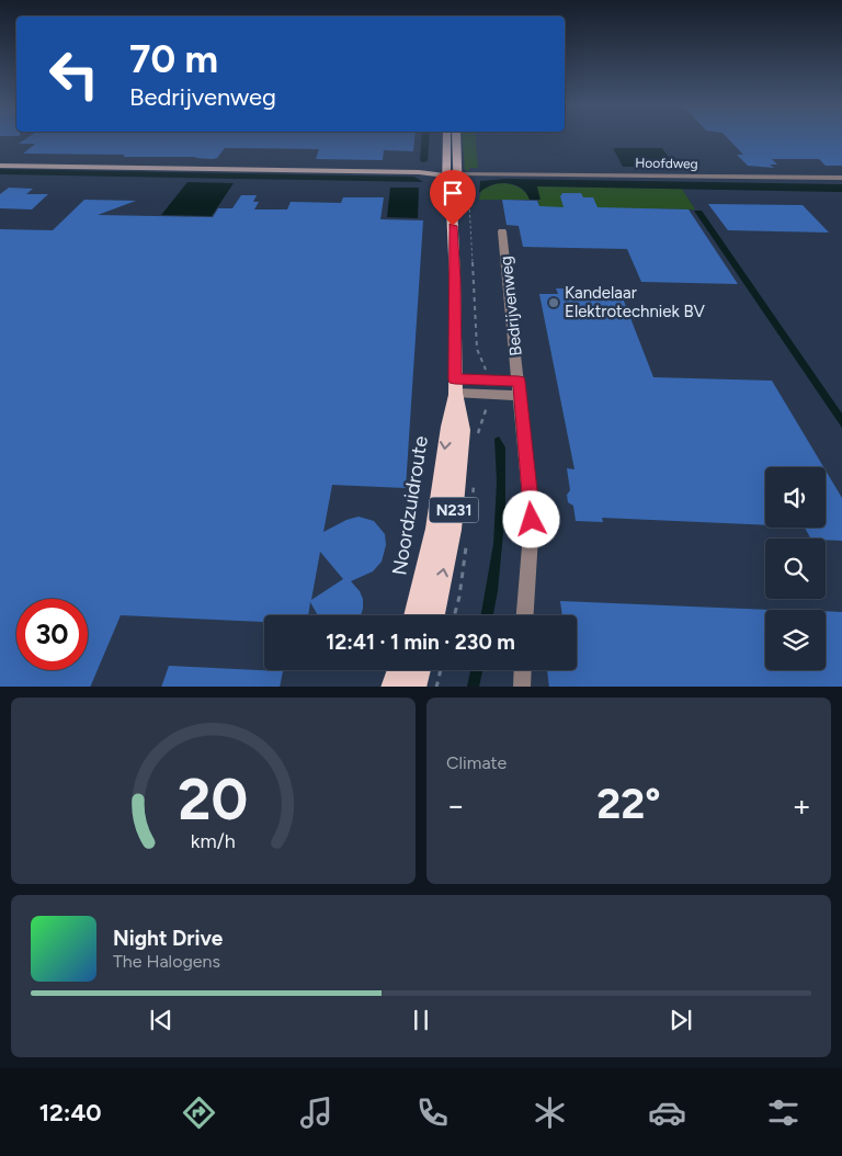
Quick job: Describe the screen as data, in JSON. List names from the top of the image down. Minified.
{"streets":{"main road":["Hoofdweg","Noordzuidroute","N231"],"street":["Bedrijvenweg"]},"crossings":[["Hoofdweg","Noordzuidroute"],["Hoofdweg","N231"],["Bedrijvenweg","Noordzuidroute"],["Noordzuidroute","N231"]],"places":["Kandelaar Elektrotechniek BV"],"page":{"turn":["70 m","Bedrijvenweg"],"limit":"30","trip":"12:41 · 1 min · 230 m","tile":"Climate","heat":["−","22°","+"],"song":["Night Drive","The Halogens"],"tabs":"12:40","gauge":["20","km/h"]}}
